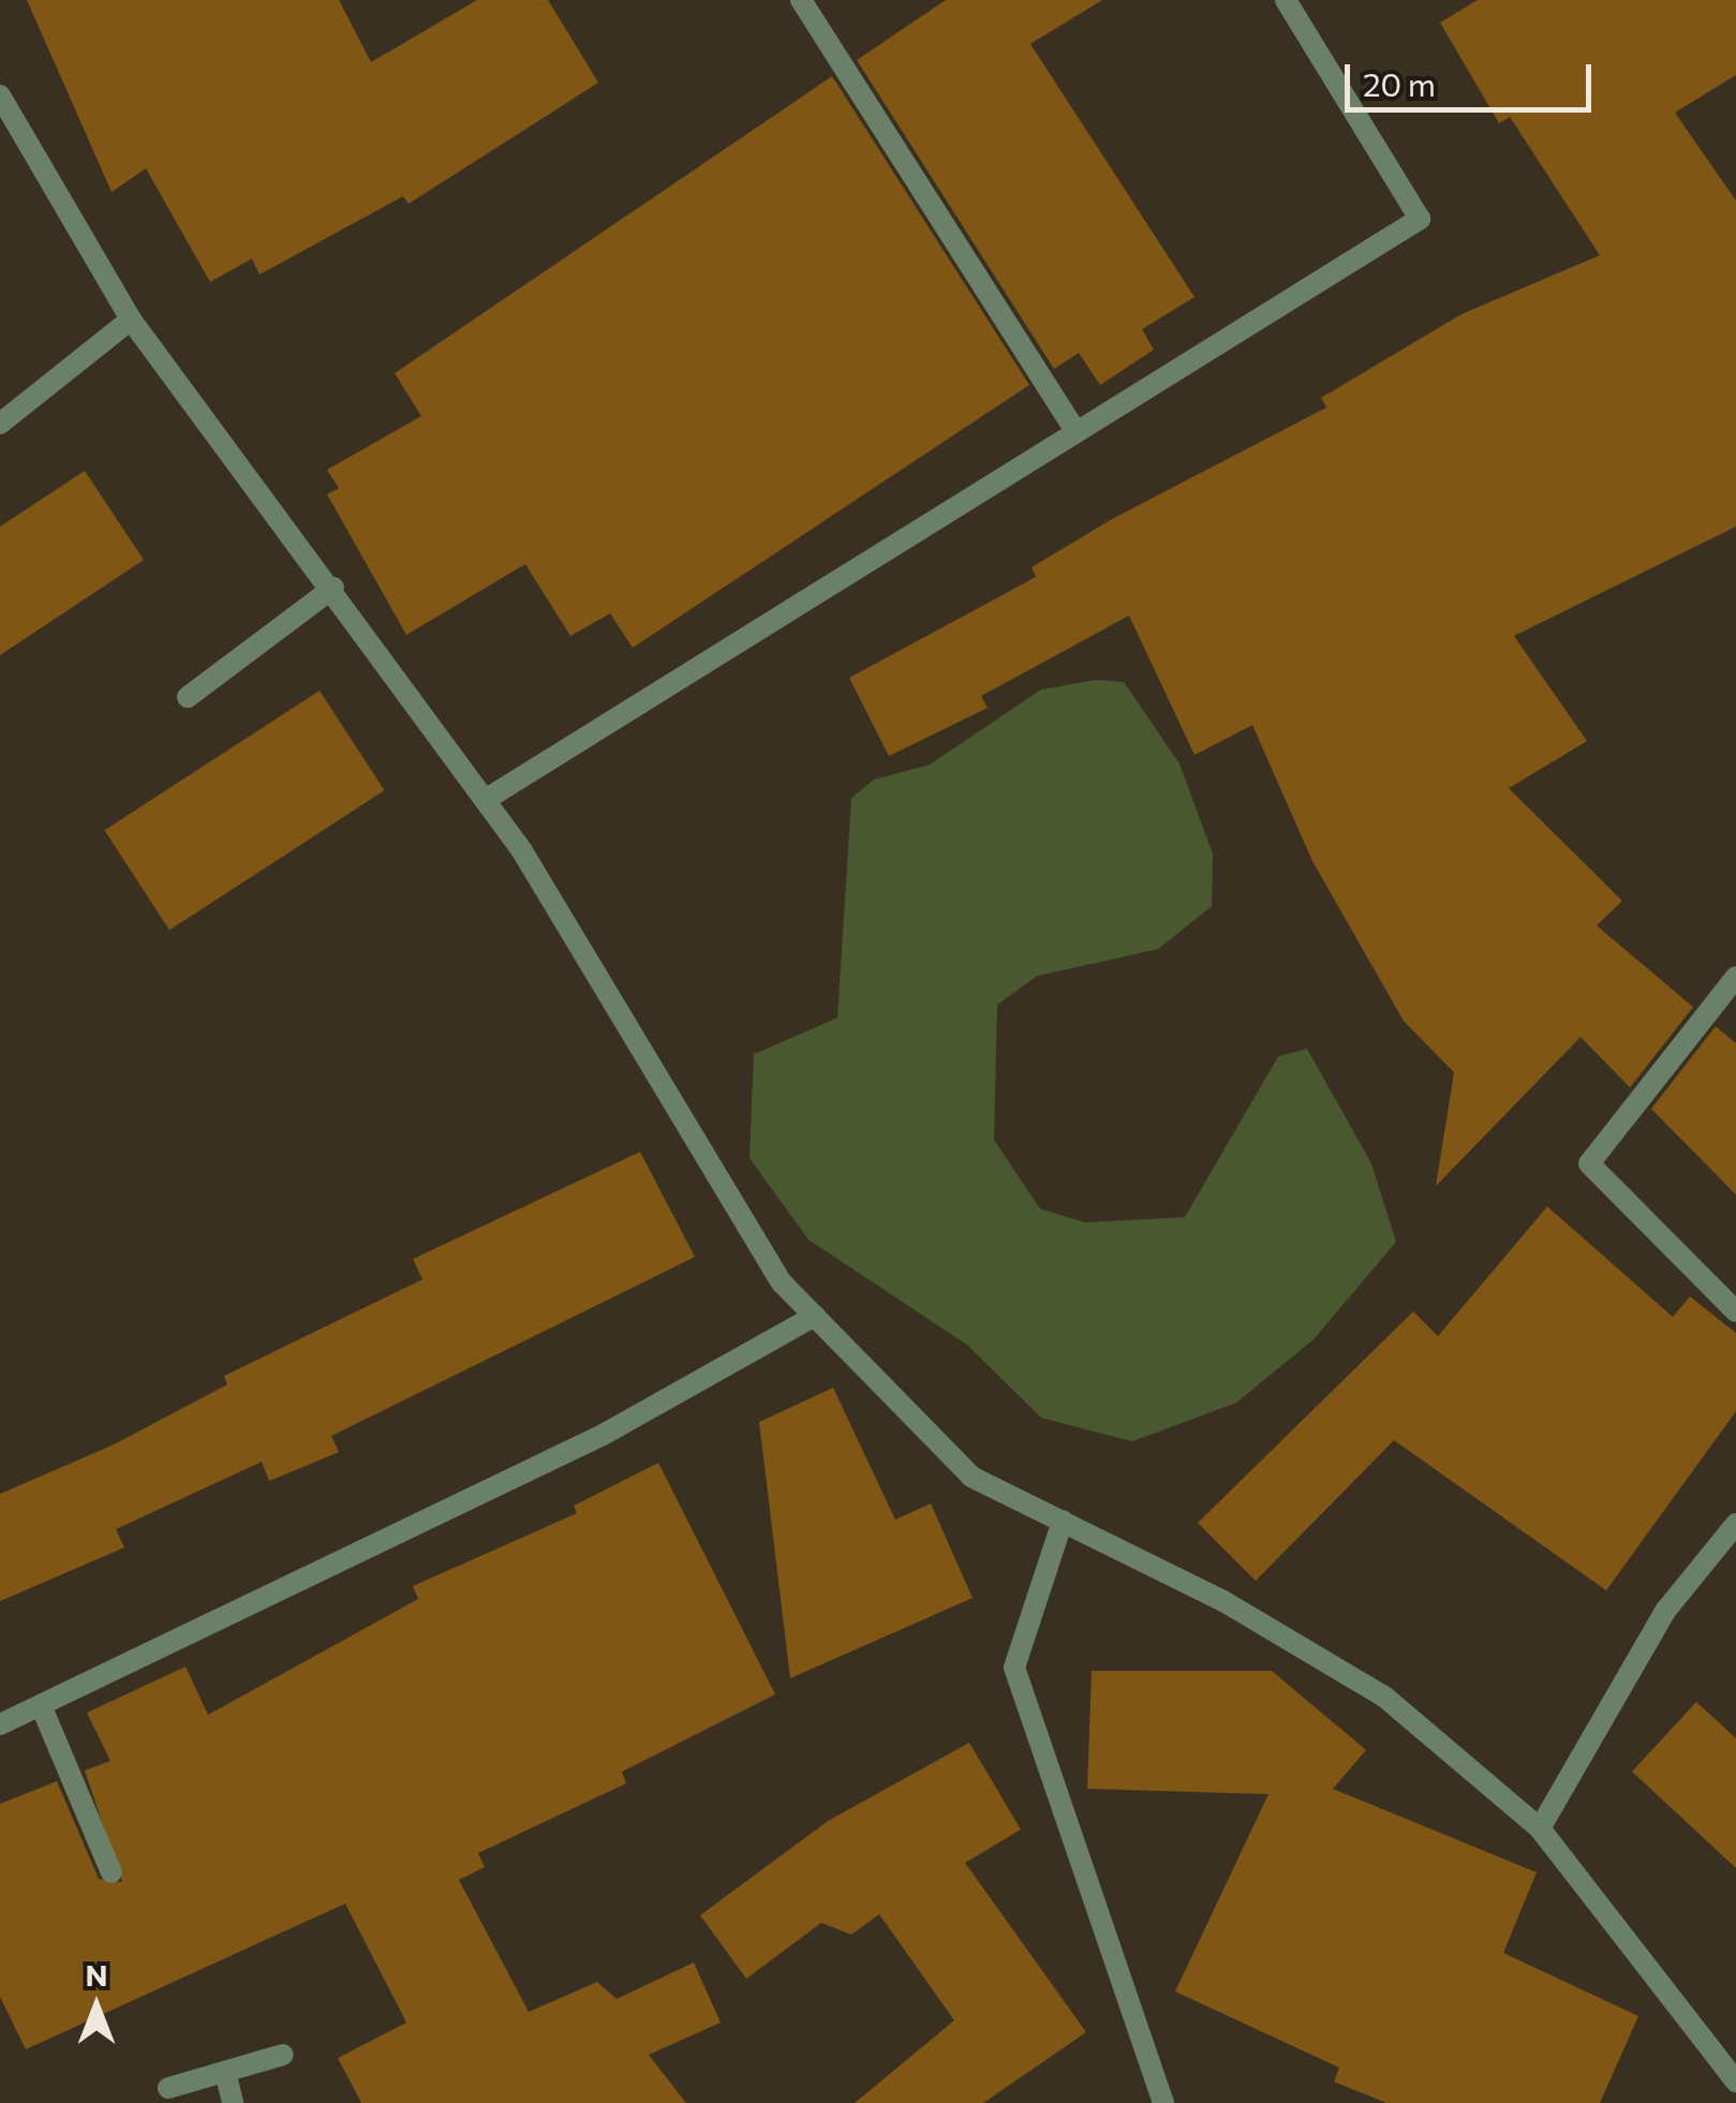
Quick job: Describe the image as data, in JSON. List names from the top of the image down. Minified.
{"scale_bar":"20 m","north":"top"}
